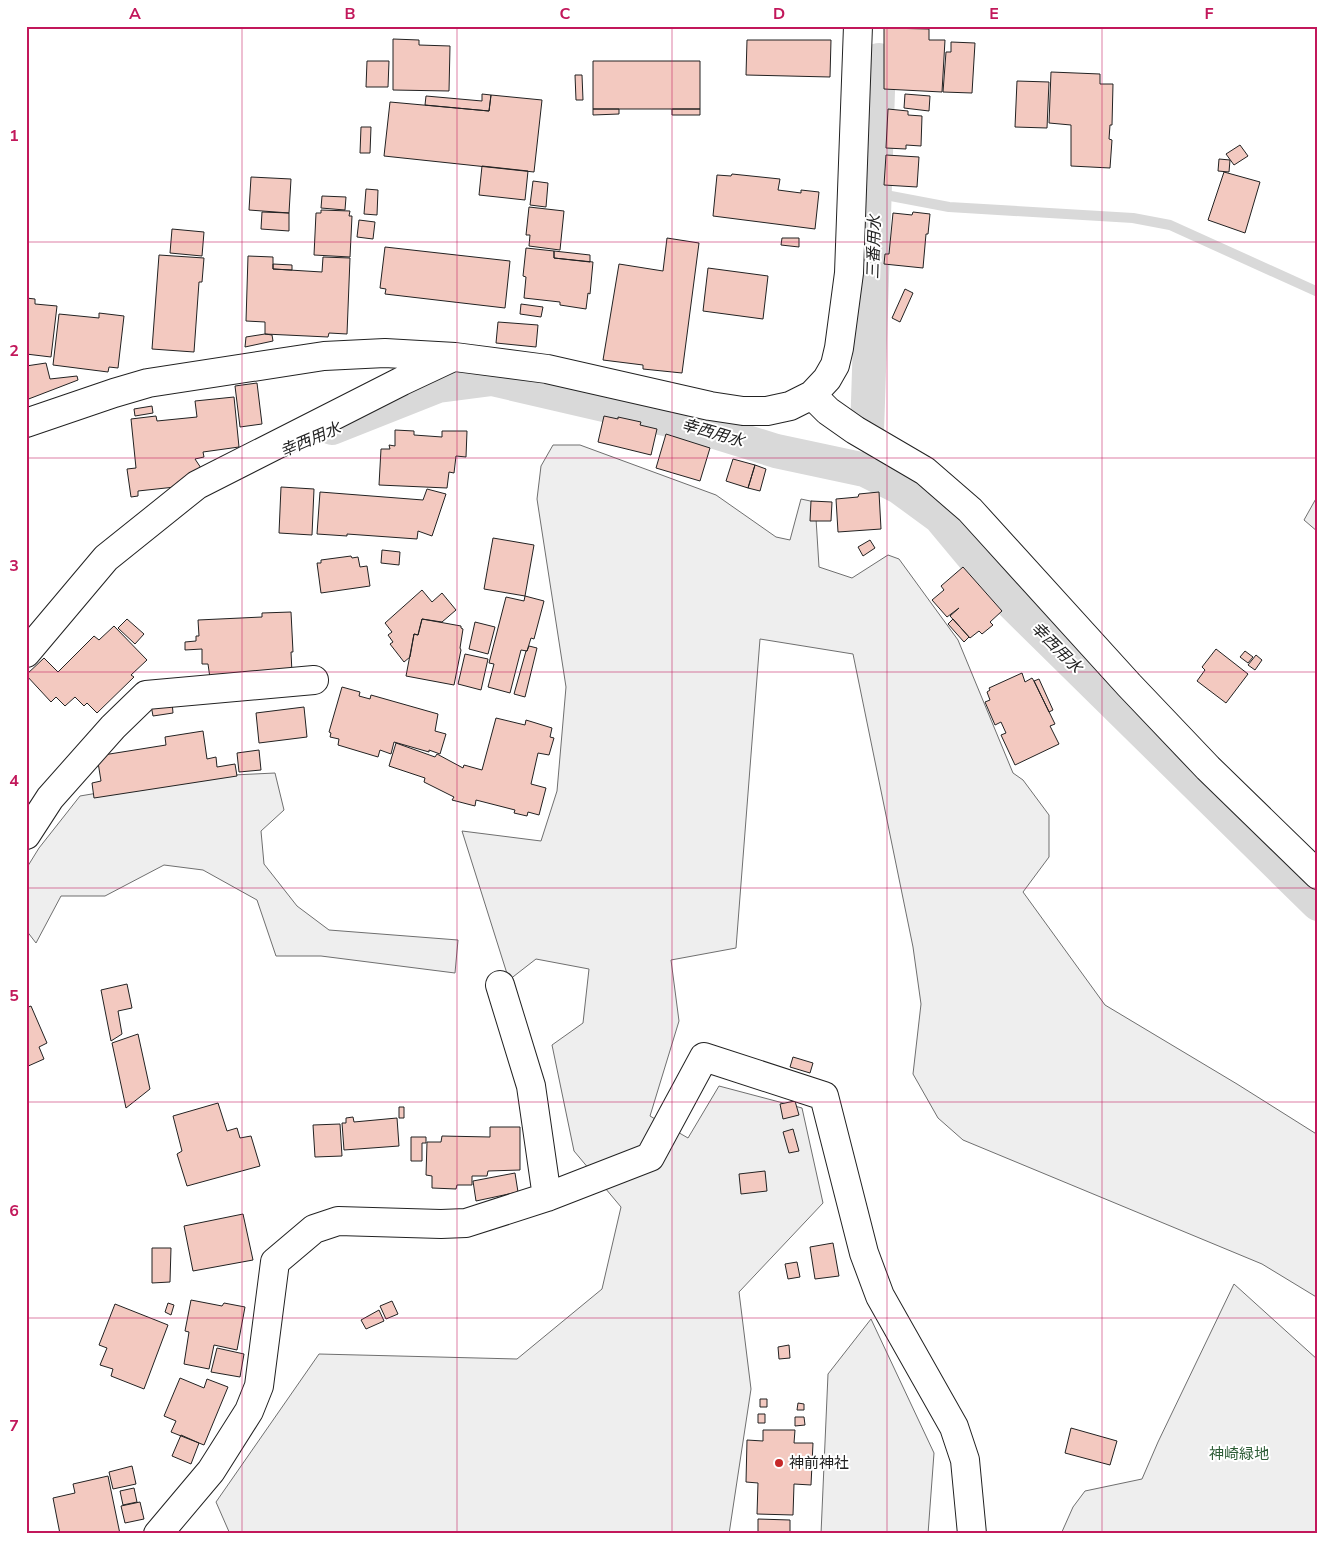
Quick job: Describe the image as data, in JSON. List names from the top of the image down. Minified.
{"water":["三番用水","幸西用水"],"parks":["神崎緑地"],"places":["神前神社"],"grid":{"columns":["A","B","C","D","E","F"],"rows":["1","2","3","4","5","6","7"]}}
